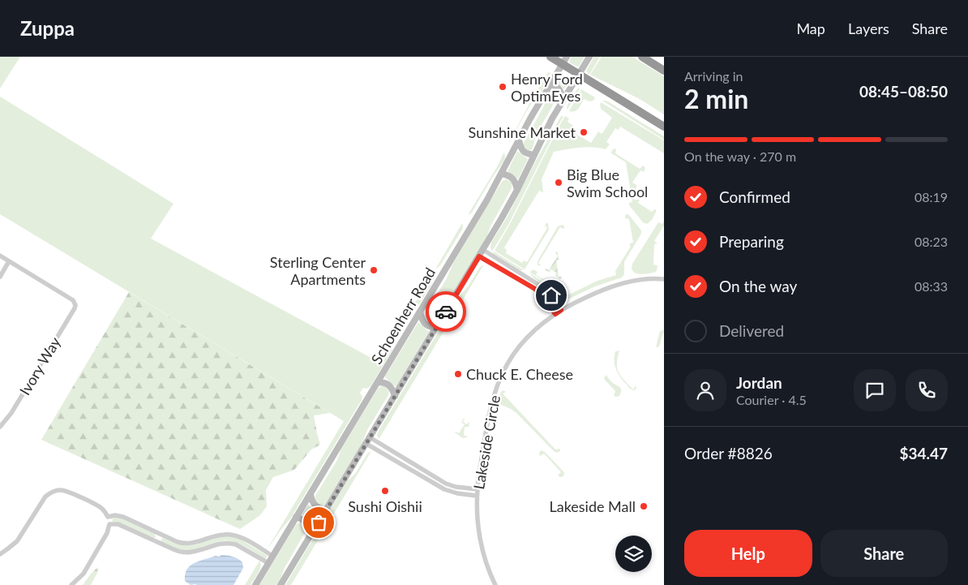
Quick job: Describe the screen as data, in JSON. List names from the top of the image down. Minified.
{"streets":{"main road":["Schoenherr Road"],"street":["Ivory Way","Lakeside Circle"]},"places":["Henry Ford OptimEyes","Sunshine Market","Big Blue Swim School","Sterling Center Apartments","Chuck E. Cheese","Sushi Oishii","Lakeside Mall"],"page":{"header":"Zuppa","nav":["Map","Layers","Share"],"heading":["2 min","Arriving in","08:45–08:50"],"panel":["Jordan","Courier · 4.5","Order #8826","$34.47"],"bar":"On the way · 270 m","list":[["Confirmed","08:19"],["Preparing","08:23"],["On the way","08:33"],"Delivered"],"buttons":["Help","Share"]}}
